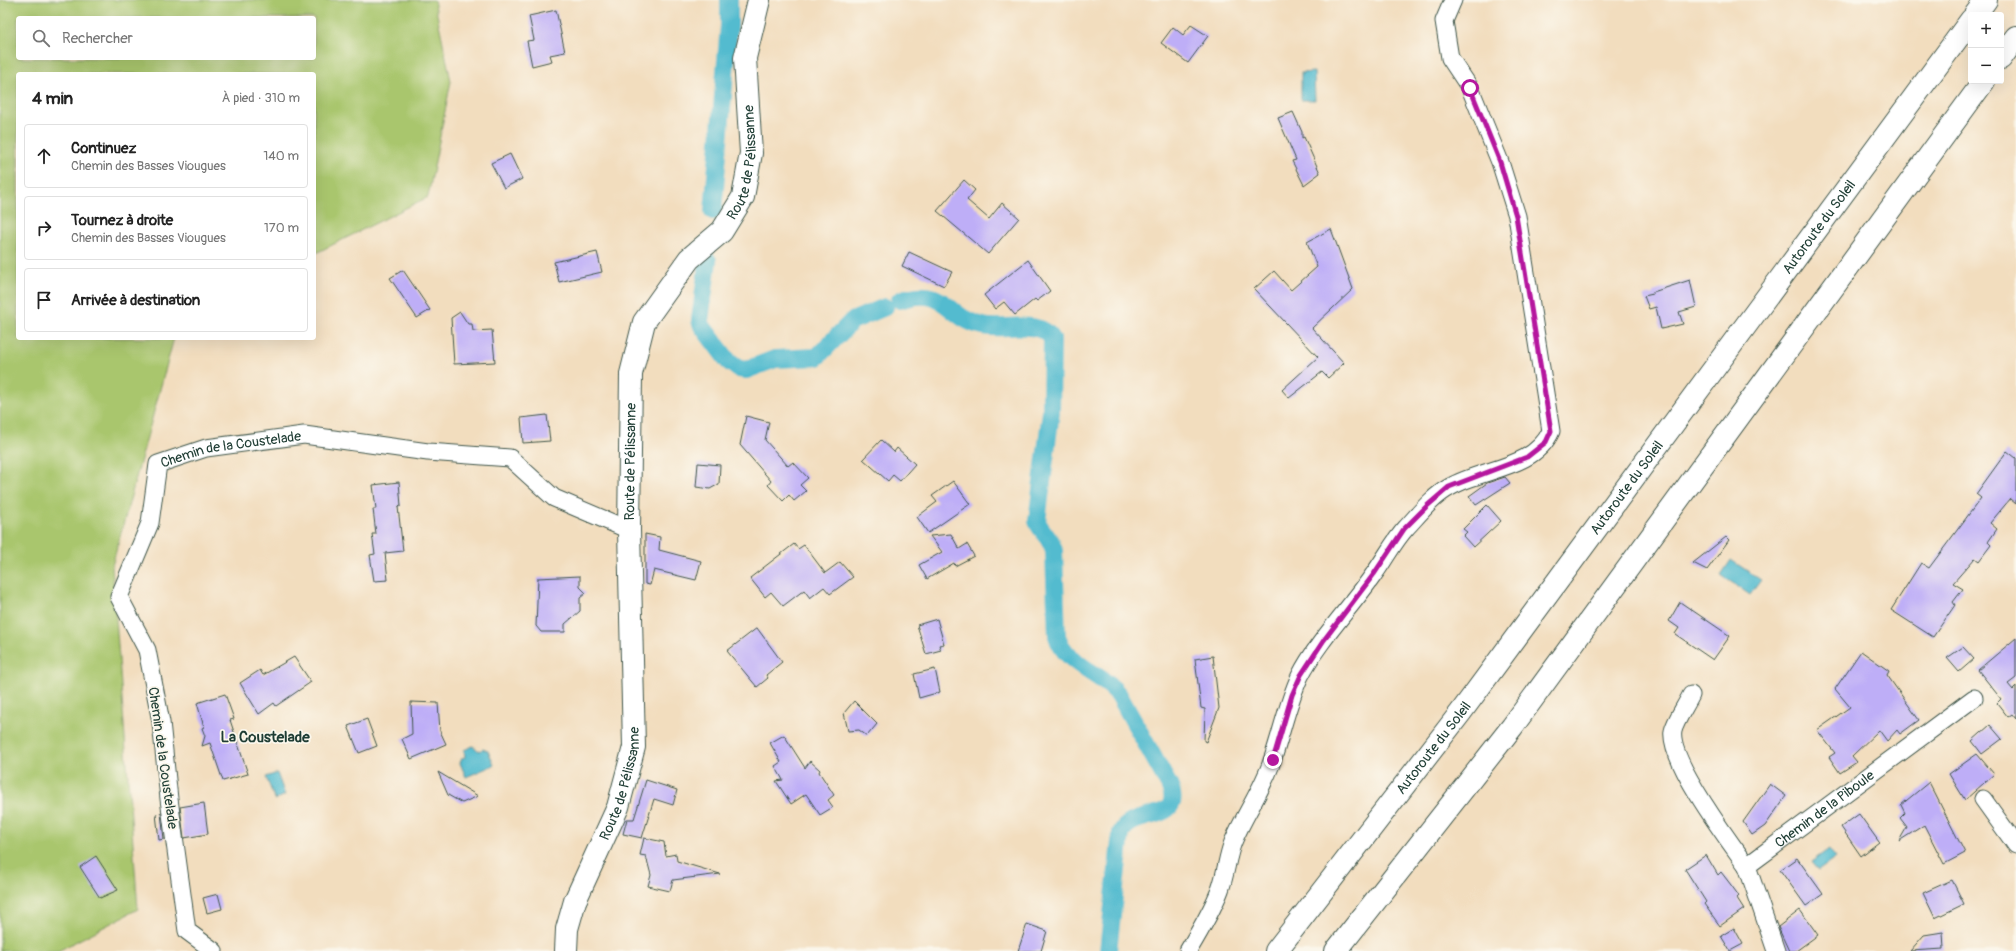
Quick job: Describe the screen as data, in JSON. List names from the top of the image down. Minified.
{"streets":{"main road":["Route de Pélissanne","Autoroute du Soleil"],"street":["Chemin de la Coustelade","Chemin de la Piboule"]},"crossings":[["Route de Pélissanne","Chemin de la Coustelade"]],"districts":["La Coustelade"],"page":{"map_buttons":["+","−"],"search":"Rechercher","heading":["4 min","À pied · 310 m"],"list":[["Continuez","Chemin des Basses Viougues","140 m"],["Tournez à droite","Chemin des Basses Viougues","170 m"],"Arrivée à destination"]}}
